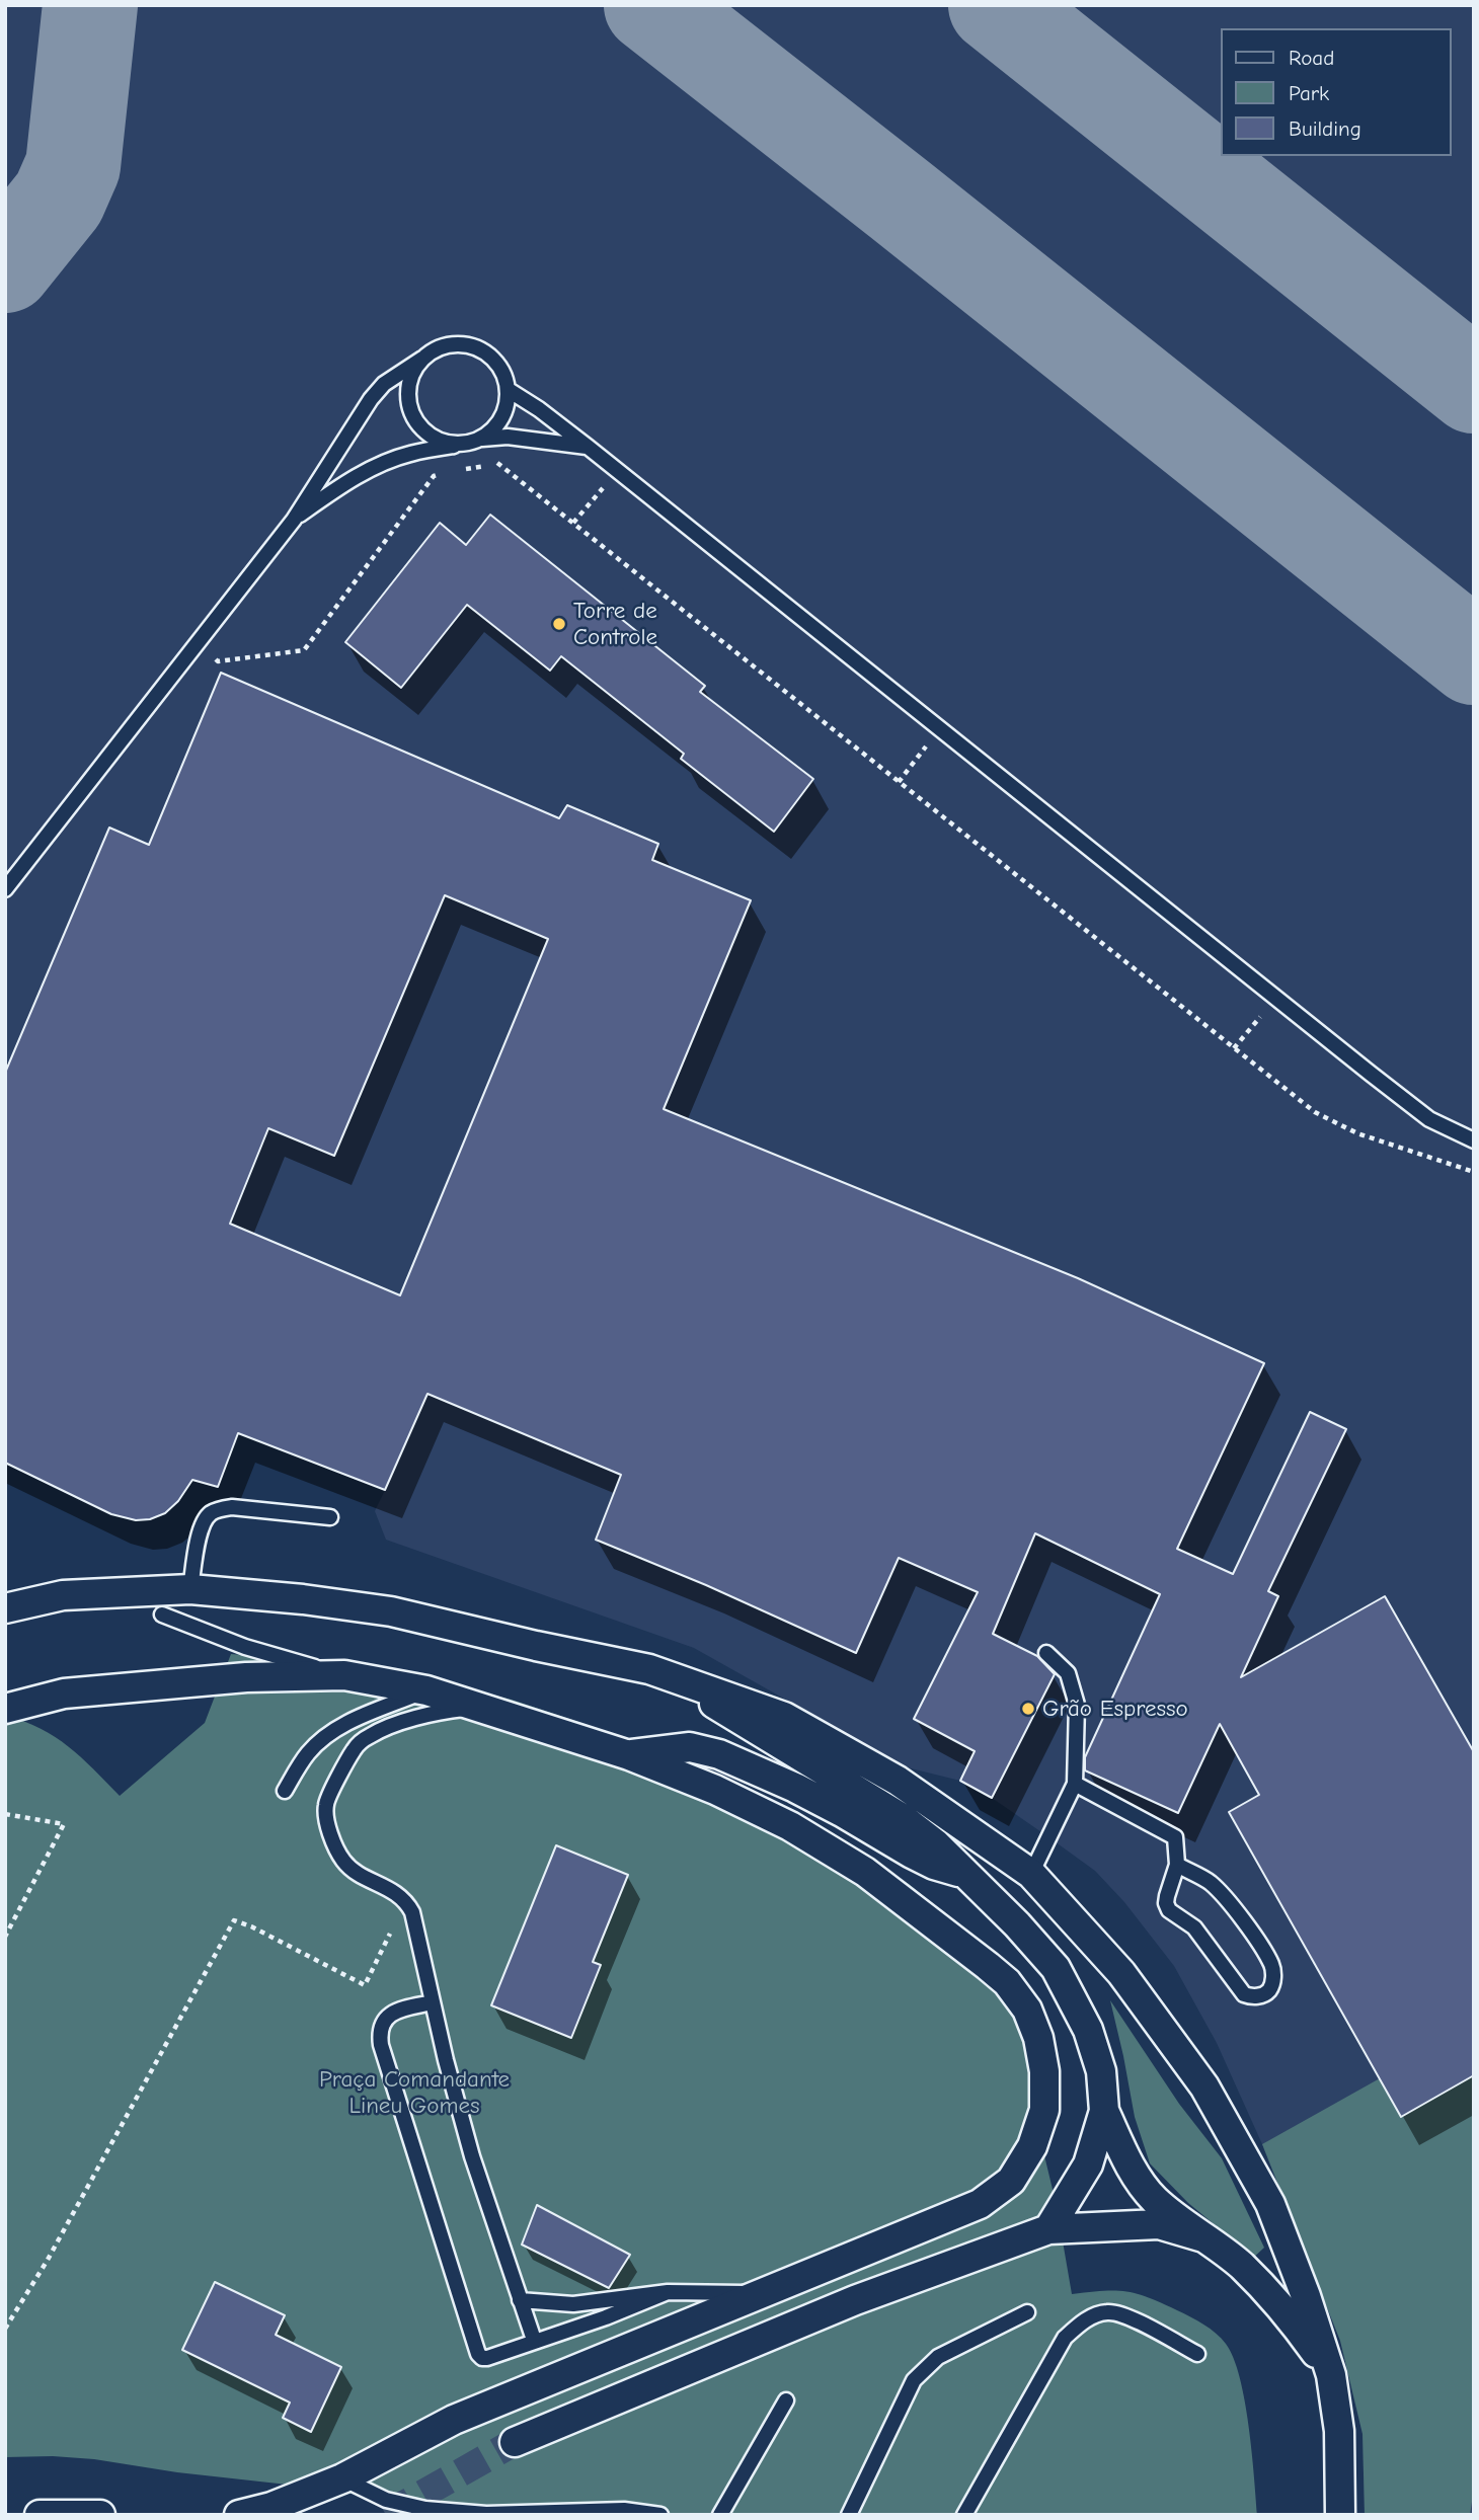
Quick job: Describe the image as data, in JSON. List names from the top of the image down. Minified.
{"parks":["Praça Comandante Lineu Gomes"],"places":["Torre de Controle","Grão Espresso"],"legend":["Road","Park","Building"]}
